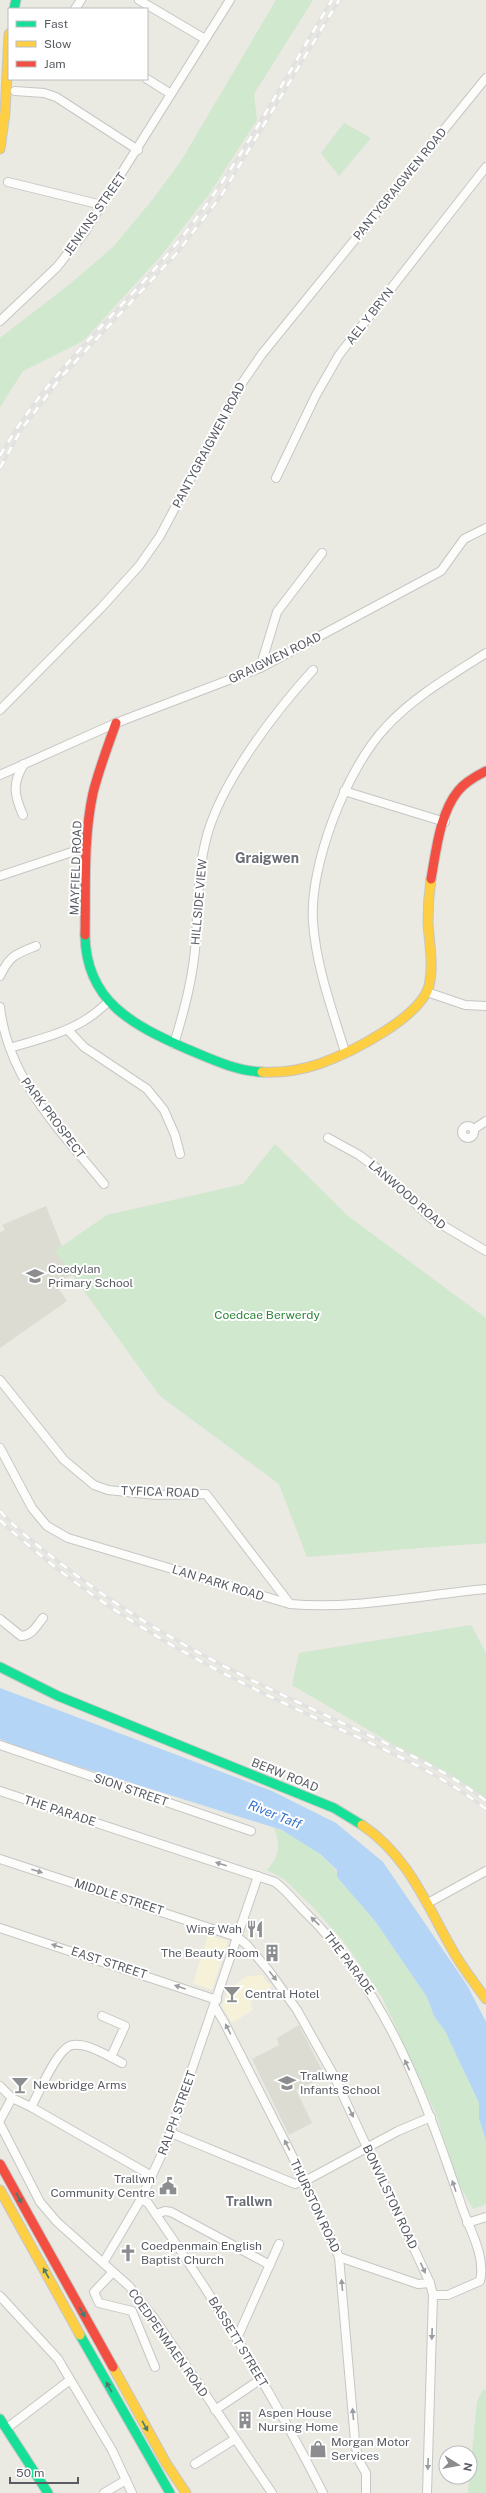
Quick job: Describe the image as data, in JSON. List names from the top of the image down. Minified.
{"streets":{"main road":["MAYFIELD ROAD","BERW ROAD"],"street":["PANTYGRAIGWEN ROAD","JENKINS STREET","AEL Y BRYN","GRAIGWEN ROAD","HILLSIDE VIEW","PARK PROSPECT","LANWOOD ROAD","TYFICA ROAD","LAN PARK ROAD","SION STREET","THE PARADE","MIDDLE STREET","EAST STREET","RALPH STREET","BONVILSTON ROAD","THURSTON ROAD","BASSETT STREET","COEDPENMAEN ROAD"]},"crossings":[["GRAIGWEN ROAD","MAYFIELD ROAD"],["MAYFIELD ROAD","HILLSIDE VIEW"],["TYFICA ROAD","LAN PARK ROAD"],["THE PARADE","RALPH STREET"],["THE PARADE","BONVILSTON ROAD"],["MIDDLE STREET","RALPH STREET"],["MIDDLE STREET","BONVILSTON ROAD"],["EAST STREET","RALPH STREET"],["EAST STREET","THURSTON ROAD"],["RALPH STREET","BONVILSTON ROAD"],["RALPH STREET","THURSTON ROAD"],["RALPH STREET","BASSETT STREET"],["RALPH STREET","COEDPENMAEN ROAD"]],"one_way":["THE PARADE","MIDDLE STREET","EAST STREET","BONVILSTON ROAD","THURSTON ROAD"],"districts":["Graigwen","Trallwn"],"water":["River Taff"],"parks":["Coedcae Berwerdy"],"places":{"school or university":["Coedylan Primary School","Trallwng Infants School"],"restaurant":["Wing Wah"],"building":["The Beauty Room","Aspen House Nursing Home"],"bar":["Central Hotel","Newbridge Arms"],"public building":["Trallwn Community Centre"],"church":["Coedpenmain English Baptist Church"],"shop":["Morgan Motor Services"]},"legend":["Fast","Slow","Jam"],"scale_bar":"50 m","north":"right"}
